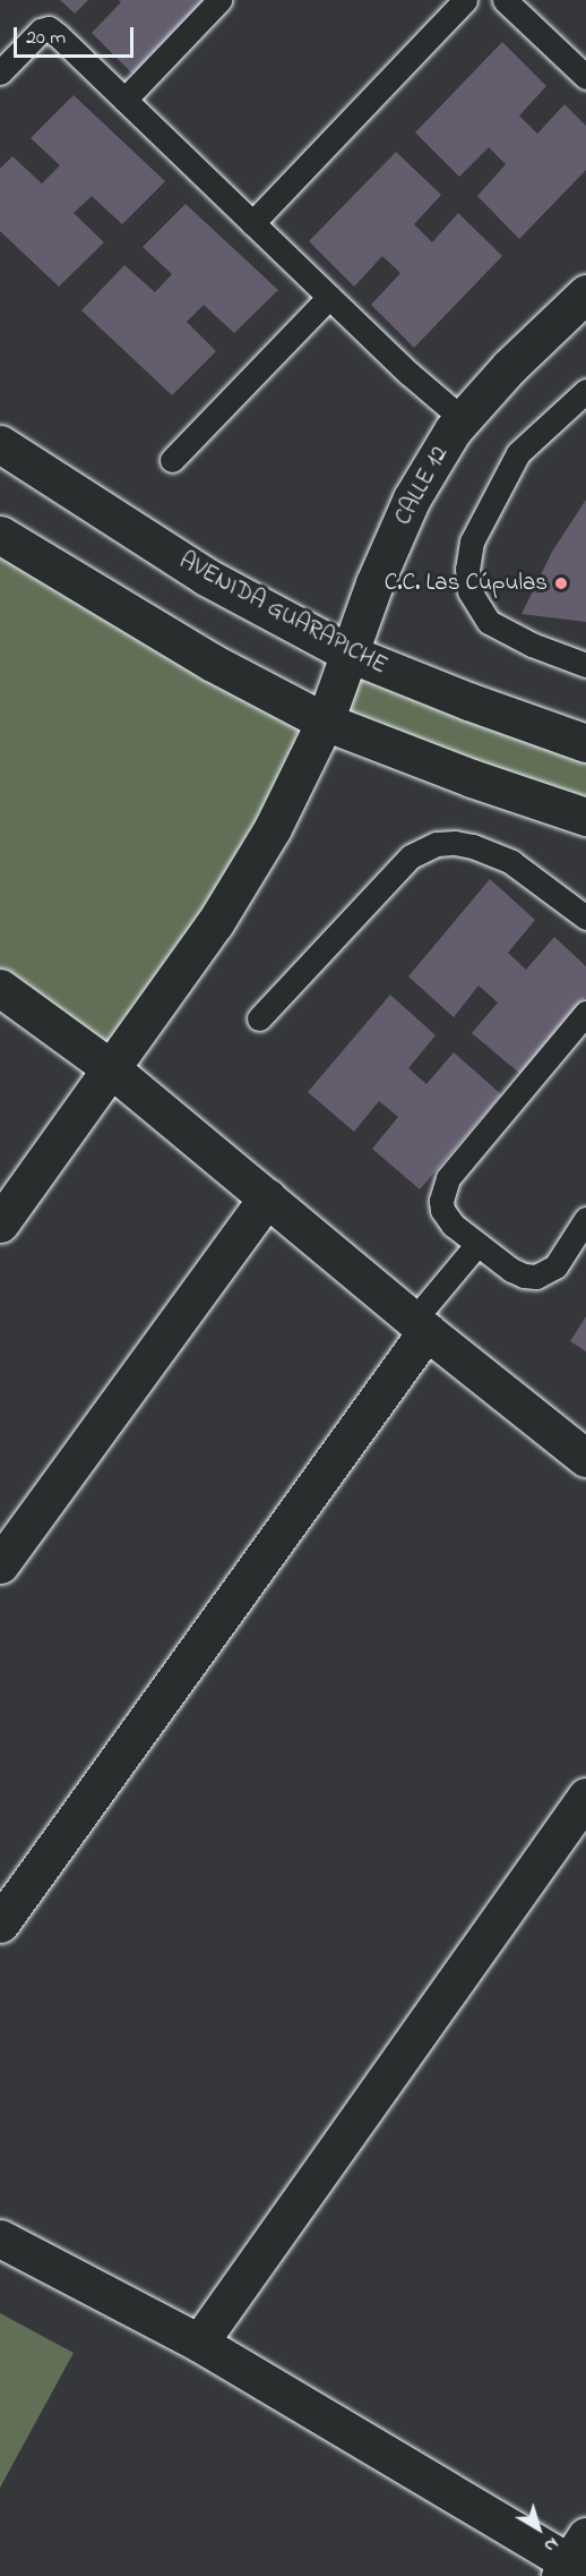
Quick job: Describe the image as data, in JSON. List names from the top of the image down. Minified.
{"streets":{"street":["CALLE 12","AVENIDA GUARAPICHE"]},"crossings":[["CALLE 12","AVENIDA GUARAPICHE"]],"places":["C.C. Las Cúpulas"],"scale_bar":"20 m","north":"bottom right"}
